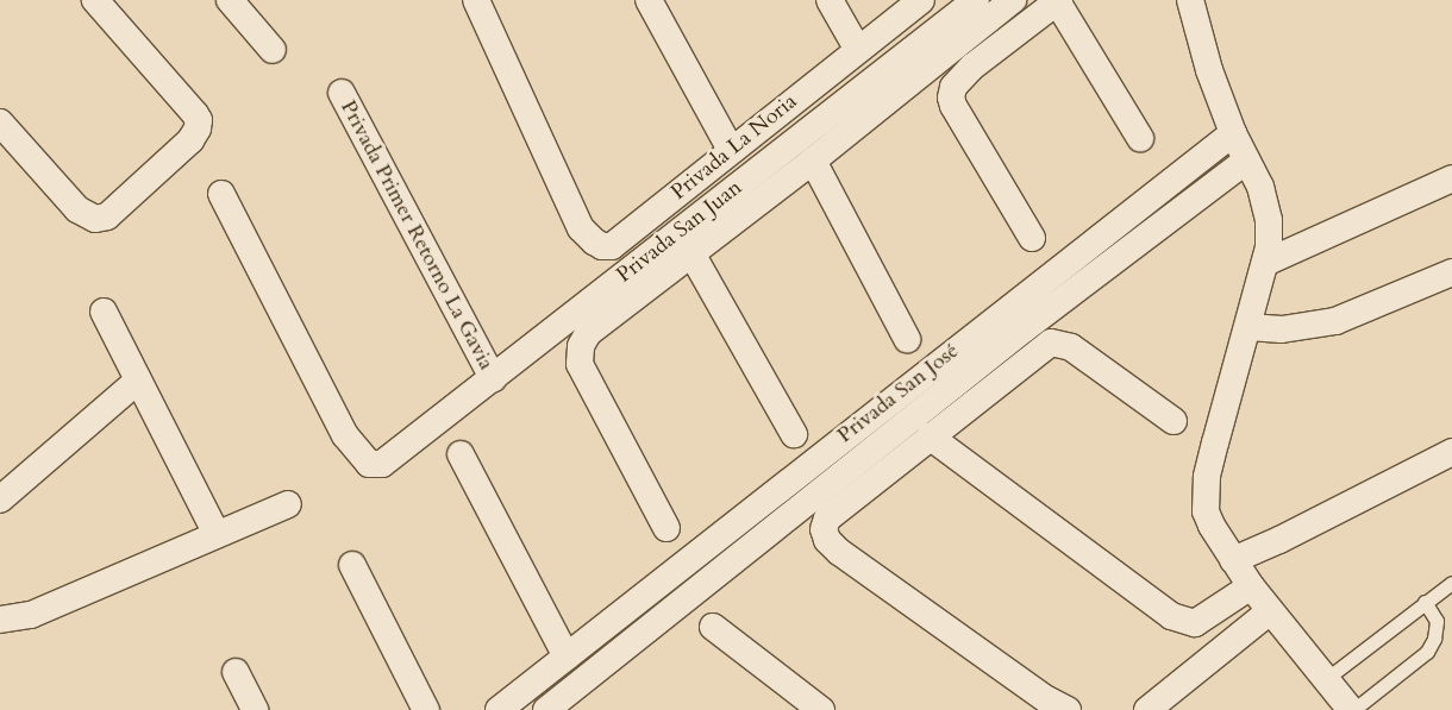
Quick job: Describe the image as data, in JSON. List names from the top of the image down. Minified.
{"streets":{"street":["Privada La Noria","Privada San Juan","Privada Primer Retorno La Gavia","Privada San José"]},"crossings":[["Privada San Juan","Privada Primer Retorno La Gavia"]]}
